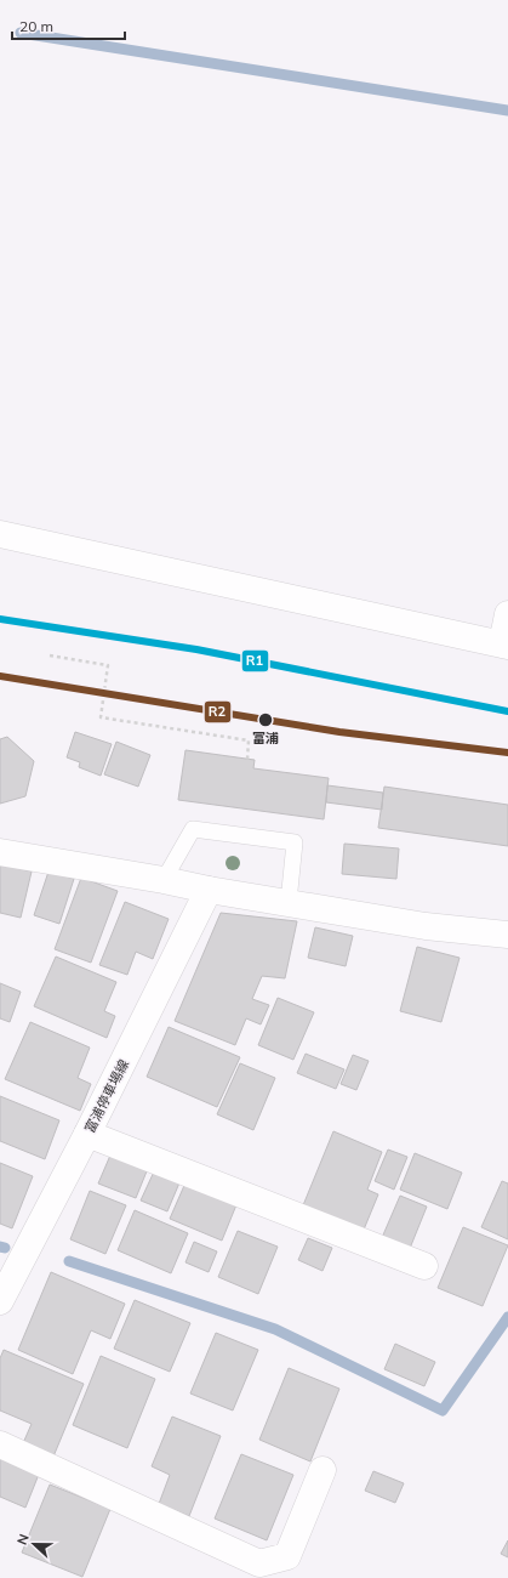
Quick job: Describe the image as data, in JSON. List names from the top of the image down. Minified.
{"streets":{"street":["富浦停車場線"]},"places":["富浦"],"lines":["transit line R1","transit line R2"],"scale_bar":"20 m","north":"left"}
